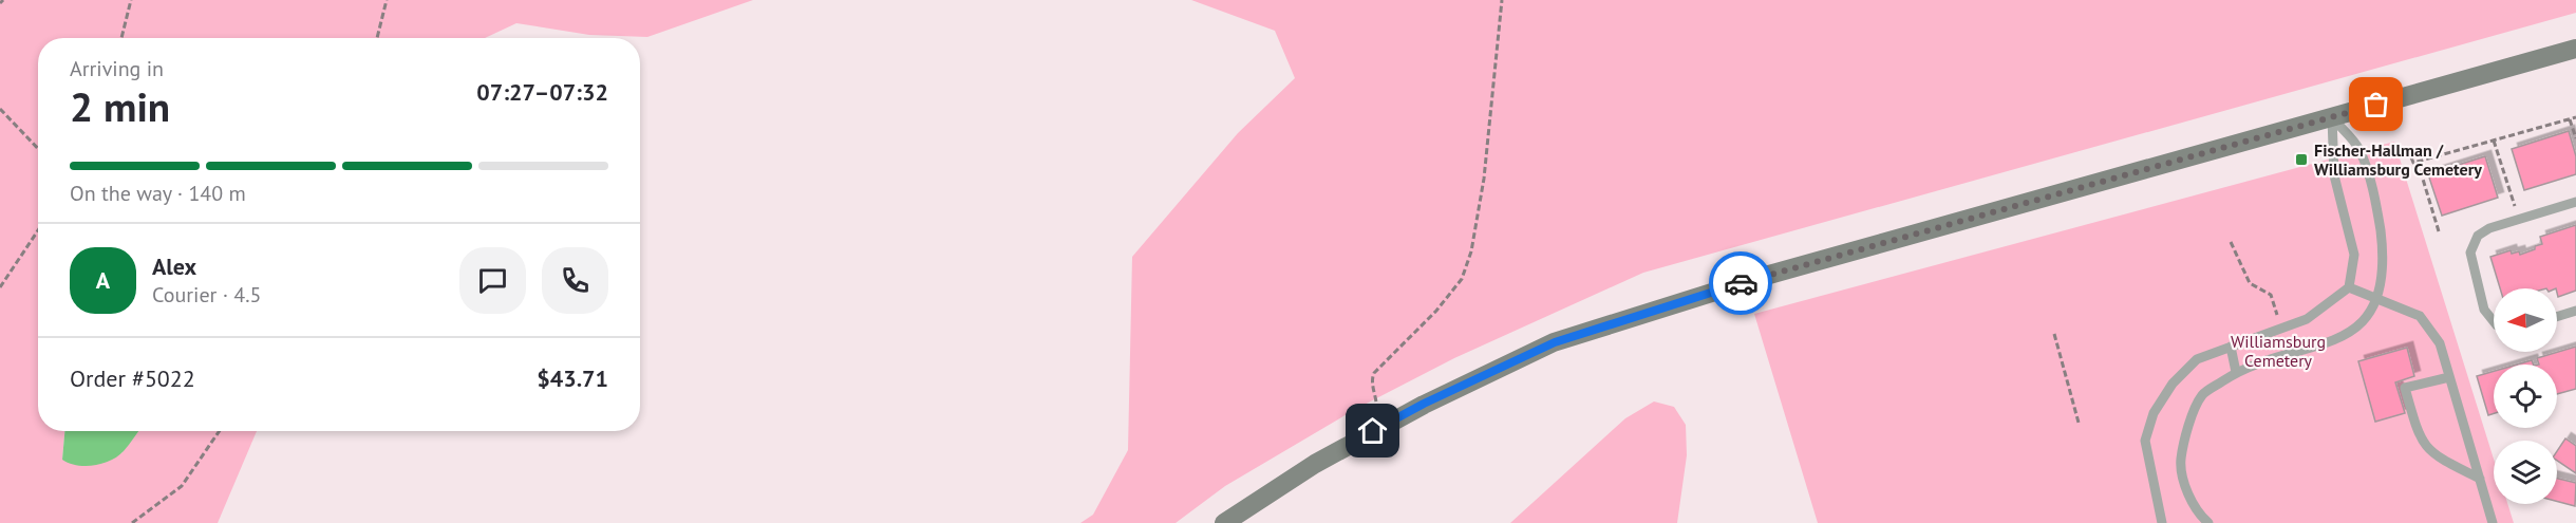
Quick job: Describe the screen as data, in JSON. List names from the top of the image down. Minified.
{"parks":["Williamsburg Cemetery"],"places":{"transit":["Fischer-Hallman / Williamsburg Cemetery"]},"north":"left","page":{"heading":["2 min","Arriving in","07:27–07:32"],"panel":["Alex","Courier · 4.5","Order #5022","$43.71"],"bar":"On the way · 140 m","round":"A"}}
